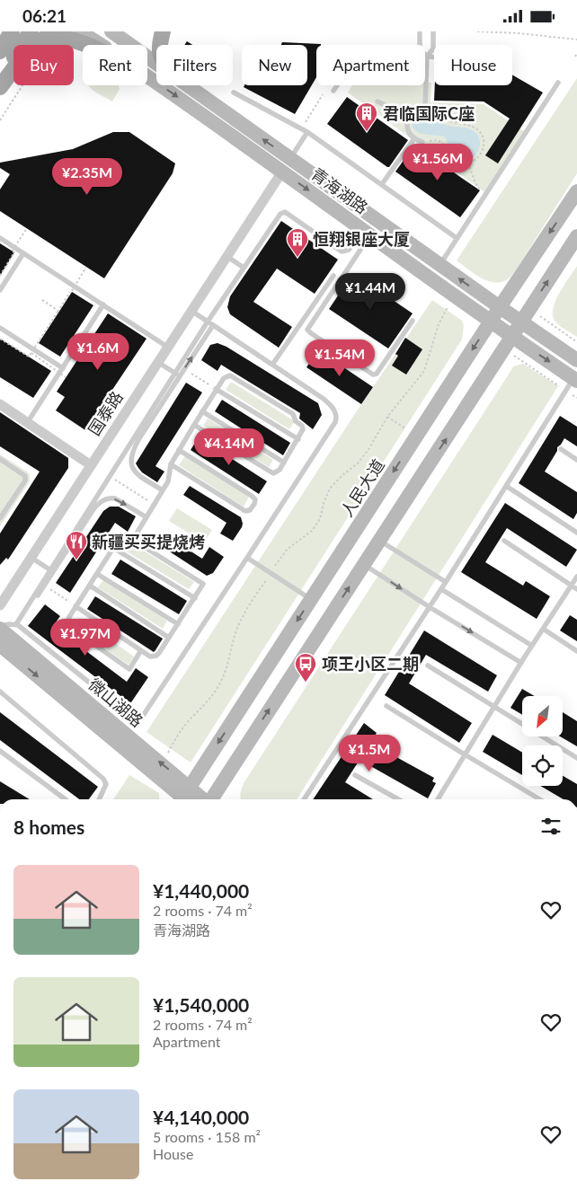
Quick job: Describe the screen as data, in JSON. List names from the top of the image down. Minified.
{"streets":{"main road":["青海湖路","人民大道","微山湖路"],"street":["国泰路"]},"crossings":[["青海湖路","国泰路"],["青海湖路","人民大道"],["人民大道","微山湖路"]],"places":{"building":["君临国际C座","恒翔银座大厦"],"restaurant":["新疆买买提烧烤"],"bus stop":["项王小区二期"]},"north":"bottom left","page":{"status":"06:21","chip":["Buy","Rent","Filters","New","Apartment","House"],"price":["¥1.56M","¥2.35M","¥1.44M","¥1.6M","¥1.54M","¥4.14M","¥1.97M","¥1.5M"],"heading":"8 homes","list":[{"name":"¥1,440,000","note":"2 rooms · 74 m² · 青海湖路"},{"name":"¥1,540,000","note":"2 rooms · 74 m² · Apartment"},{"name":"¥4,140,000","note":"5 rooms · 158 m² · House"}]}}
